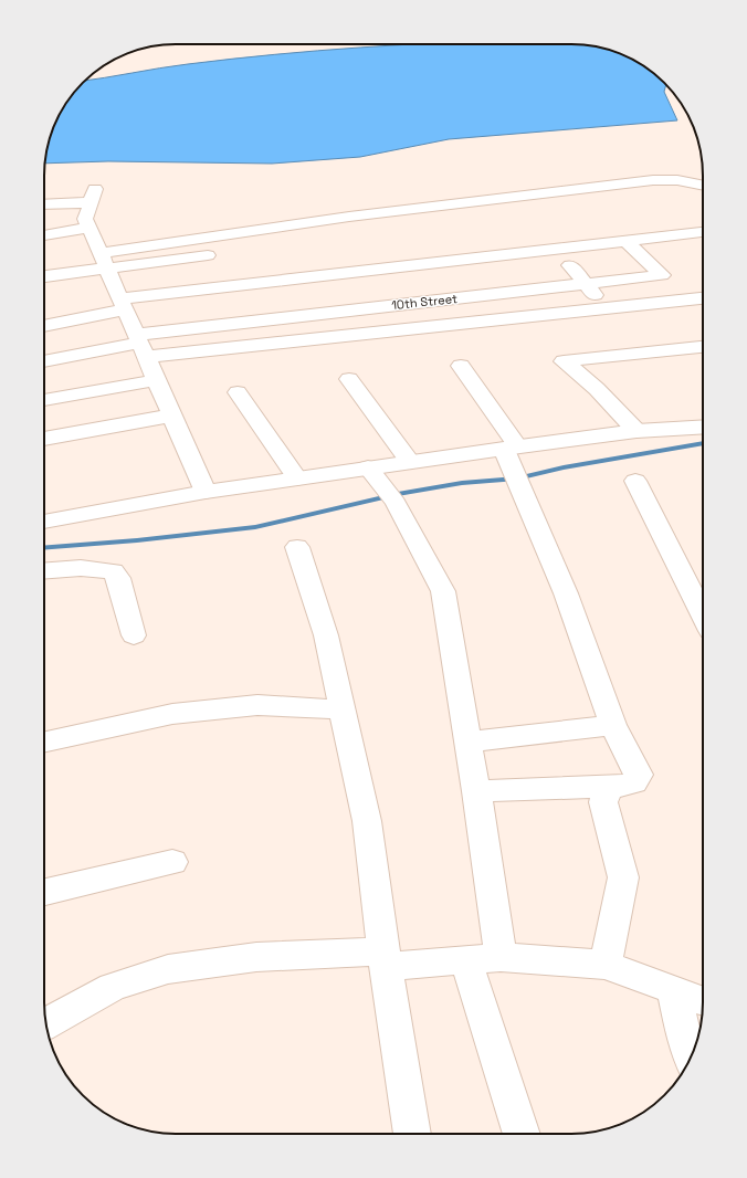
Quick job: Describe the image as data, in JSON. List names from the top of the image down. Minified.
{"streets":{"street":["10th Street"]}}
